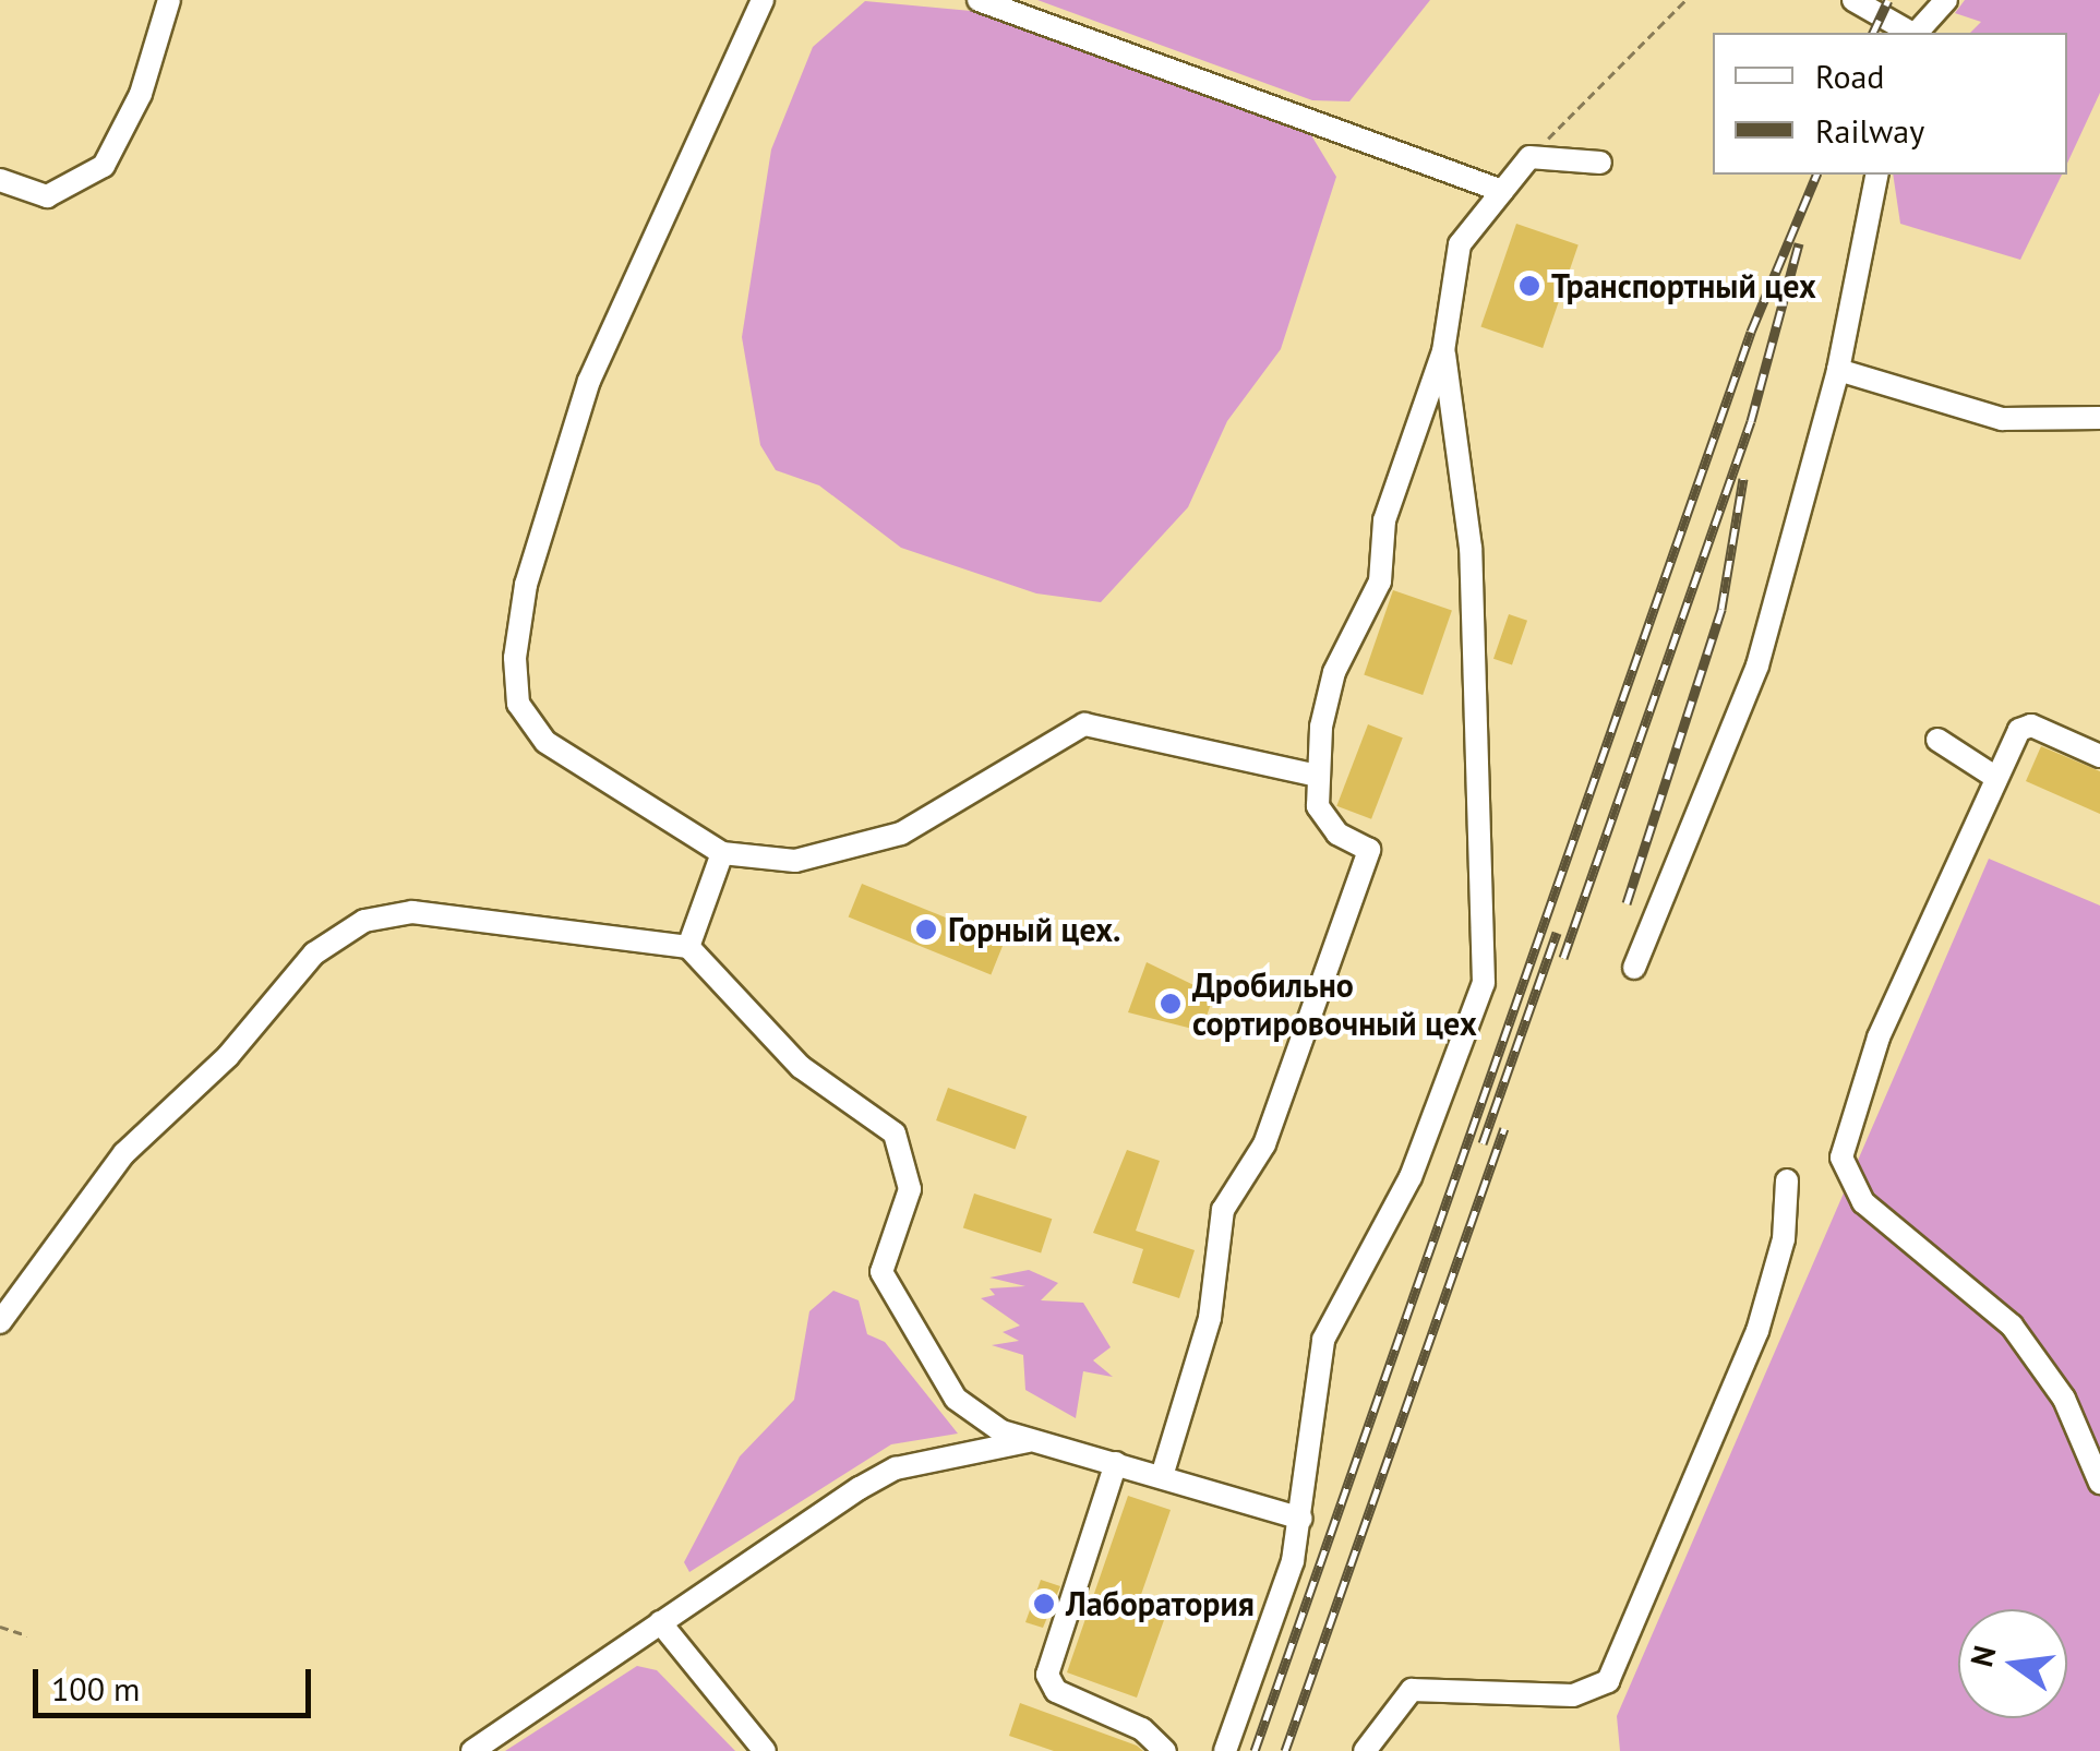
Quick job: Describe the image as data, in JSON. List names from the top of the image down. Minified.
{"places":["Транспортный цех","Горный цех.","Дробильно сортировочный цех","Лаборатория"],"legend":["Road","Railway"],"scale_bar":"100 m","north":"left"}
